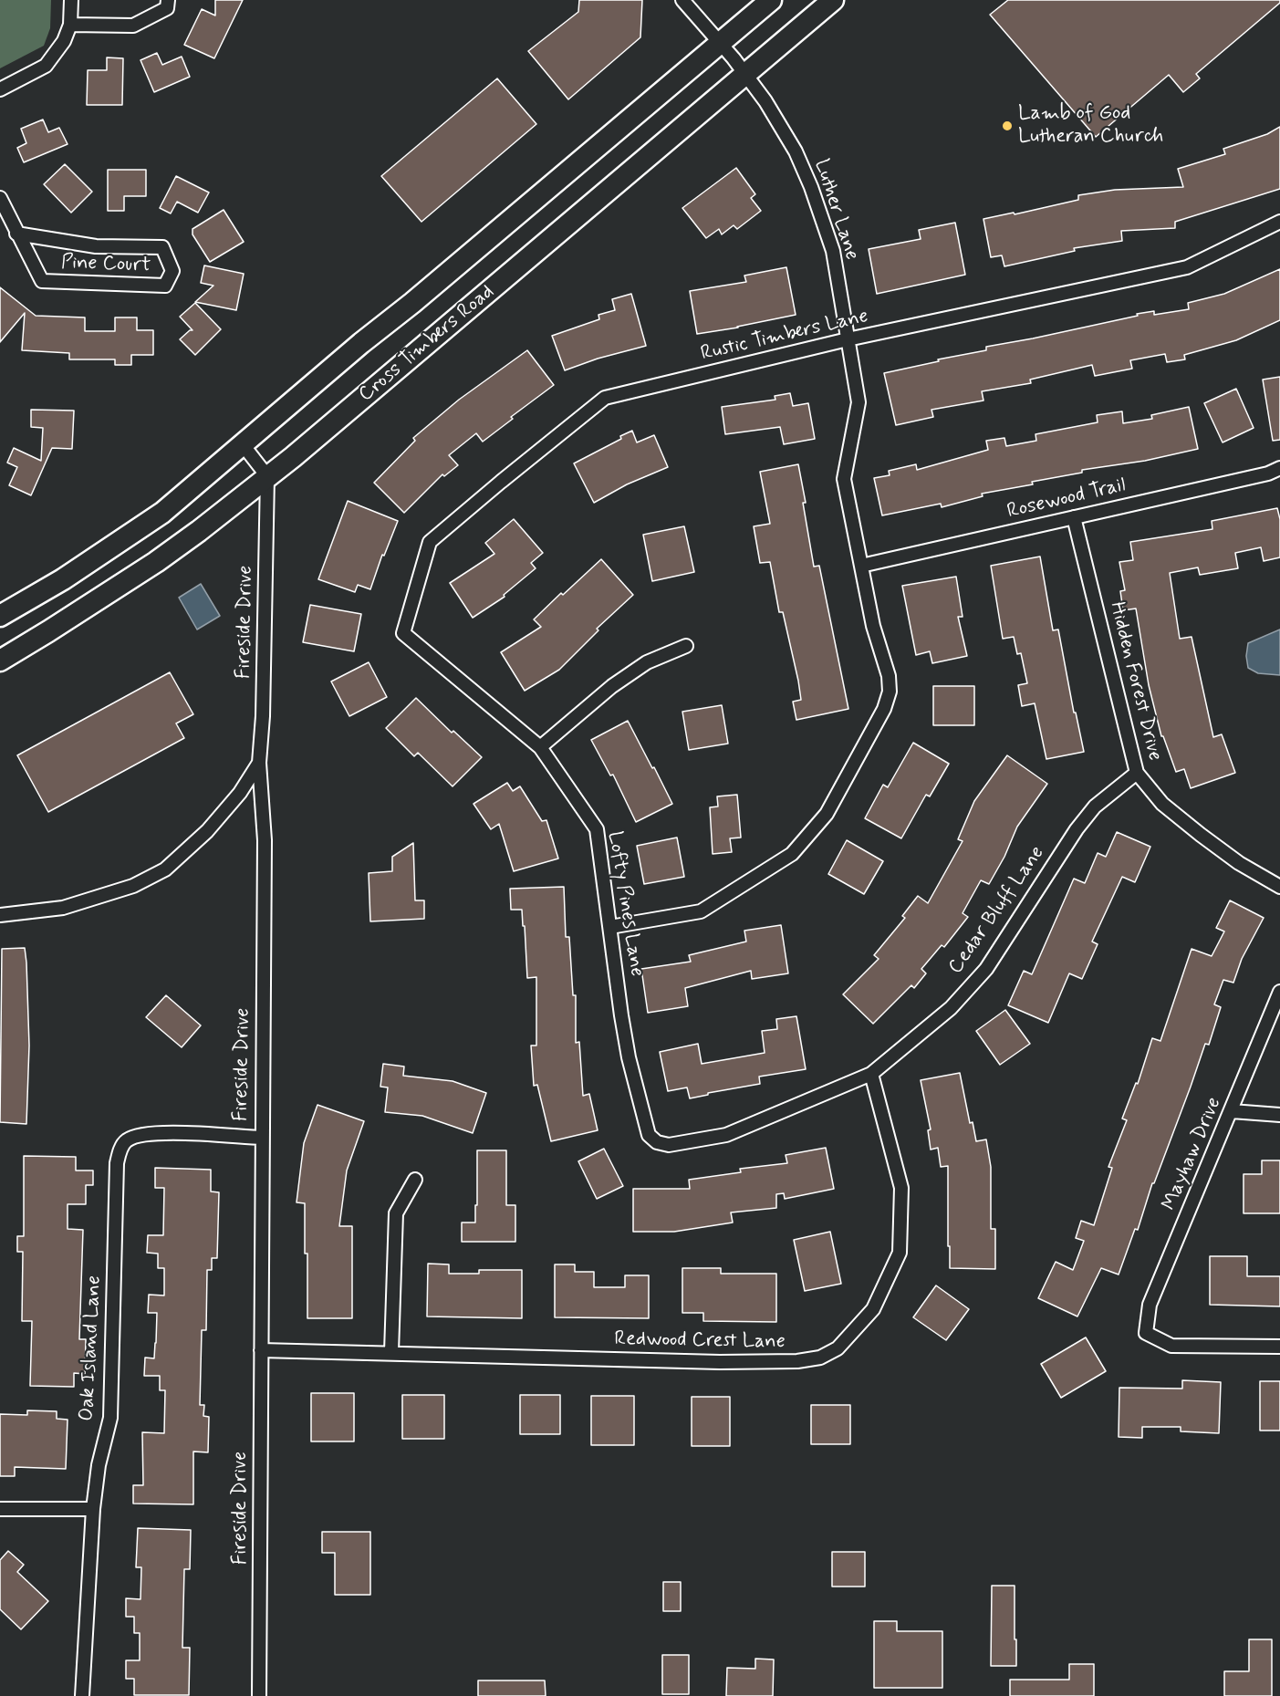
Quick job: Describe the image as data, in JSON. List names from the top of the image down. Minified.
{"streets":{"main road":["Cross Timbers Road"],"street":["Luther Lane","Pine Court","Rustic Timbers Lane","Rosewood Trail","Fireside Drive","Hidden Forest Drive","Lofty Pines Lane","Cedar Bluff Lane","Mayhaw Drive","Redwood Crest Lane","Oak Island Lane"]},"crossings":[["Luther Lane","Rustic Timbers Lane"],["Luther Lane","Cross Timbers Road"],["Luther Lane","Rosewood Trail"],["Luther Lane","Lofty Pines Lane"],["Rustic Timbers Lane","Lofty Pines Lane"],["Cross Timbers Road","Fireside Drive"],["Rosewood Trail","Hidden Forest Drive"],["Fireside Drive","Redwood Crest Lane"],["Fireside Drive","Oak Island Lane"],["Hidden Forest Drive","Cedar Bluff Lane"],["Lofty Pines Lane","Cedar Bluff Lane"],["Cedar Bluff Lane","Redwood Crest Lane"]],"places":["Lamb of God Lutheran Church"]}
